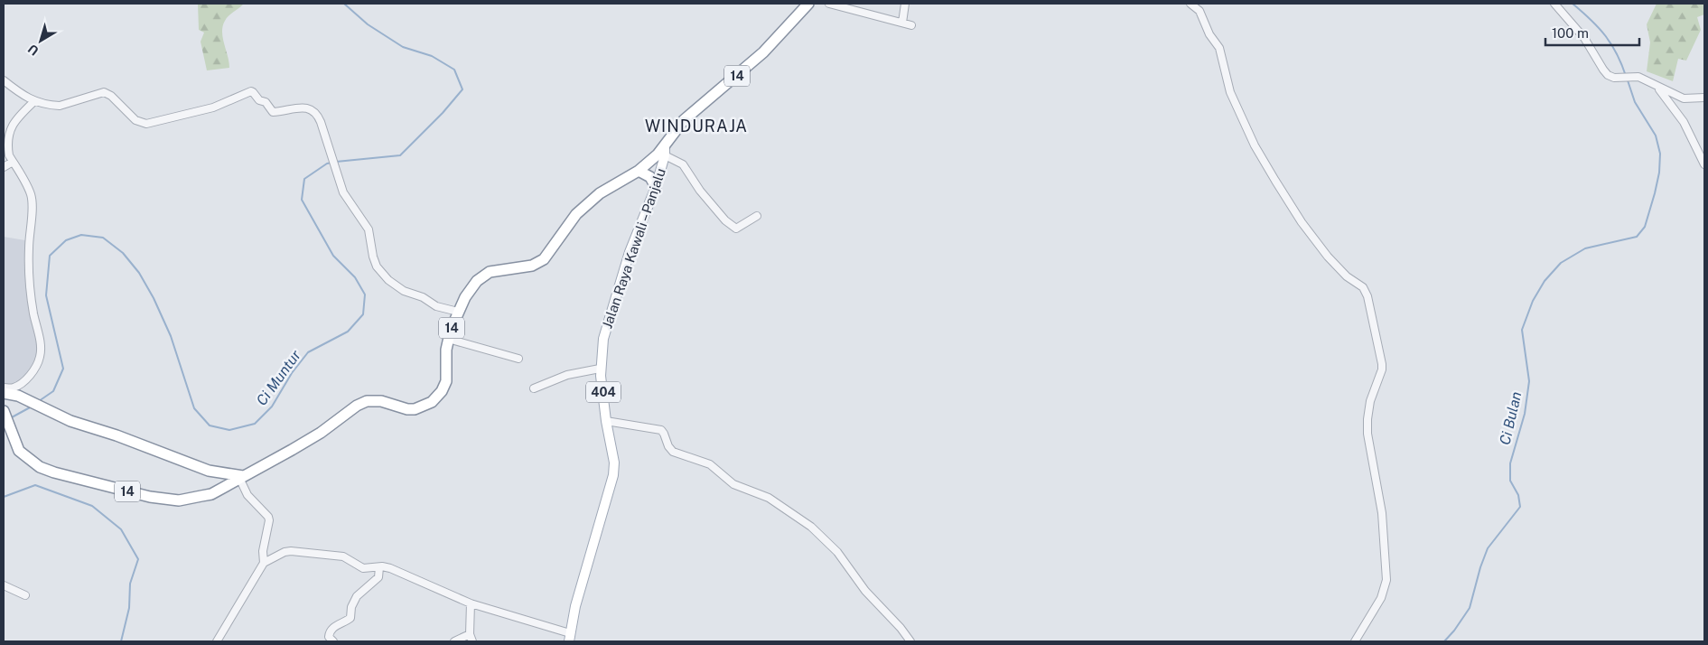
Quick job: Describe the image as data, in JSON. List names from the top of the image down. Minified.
{"streets":{"highway":["14"],"main road":["Jalan Raya Kawali – Panjalu","404"]},"crossings":[["14","Jalan Raya Kawali – Panjalu"]],"districts":["WINDURAJA"],"water":["Ci Muntur","Ci Bulan"],"scale_bar":"100 m","north":"bottom left"}
